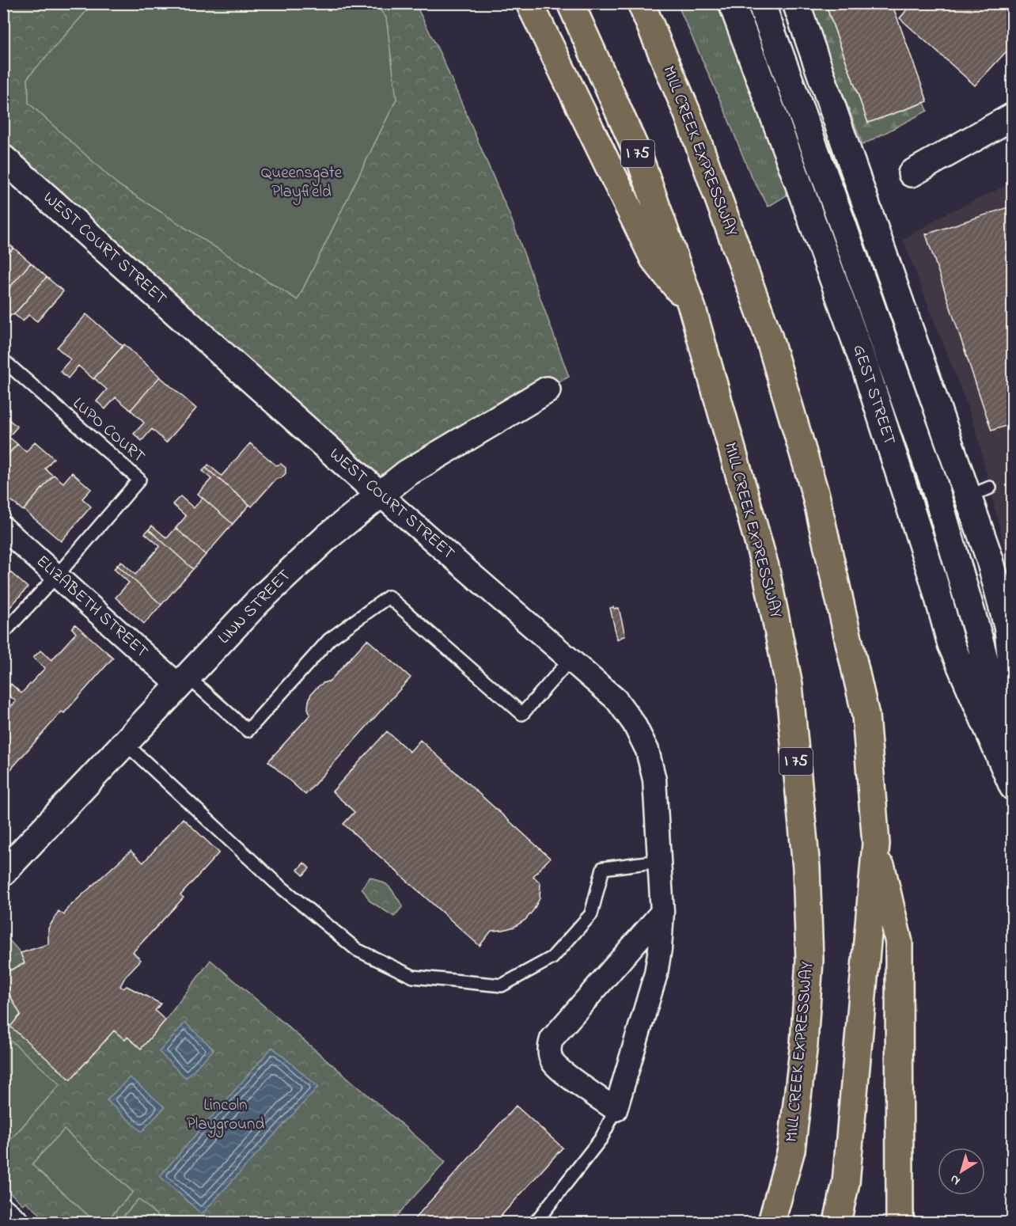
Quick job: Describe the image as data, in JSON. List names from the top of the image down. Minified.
{"streets":{"highway":["MILL CREEK EXPRESSWAY","I 75"],"street":["WEST COURT STREET","GEST STREET","ELIZABETH STREET","LINN STREET"],"lane":["LUPO COURT"]},"crossings":[["WEST COURT STREET","LINN STREET"],["LUPO COURT","ELIZABETH STREET"],["ELIZABETH STREET","LINN STREET"]],"parks":["Queensgate Playfield","Lincoln Playground"],"north":"bottom left"}
